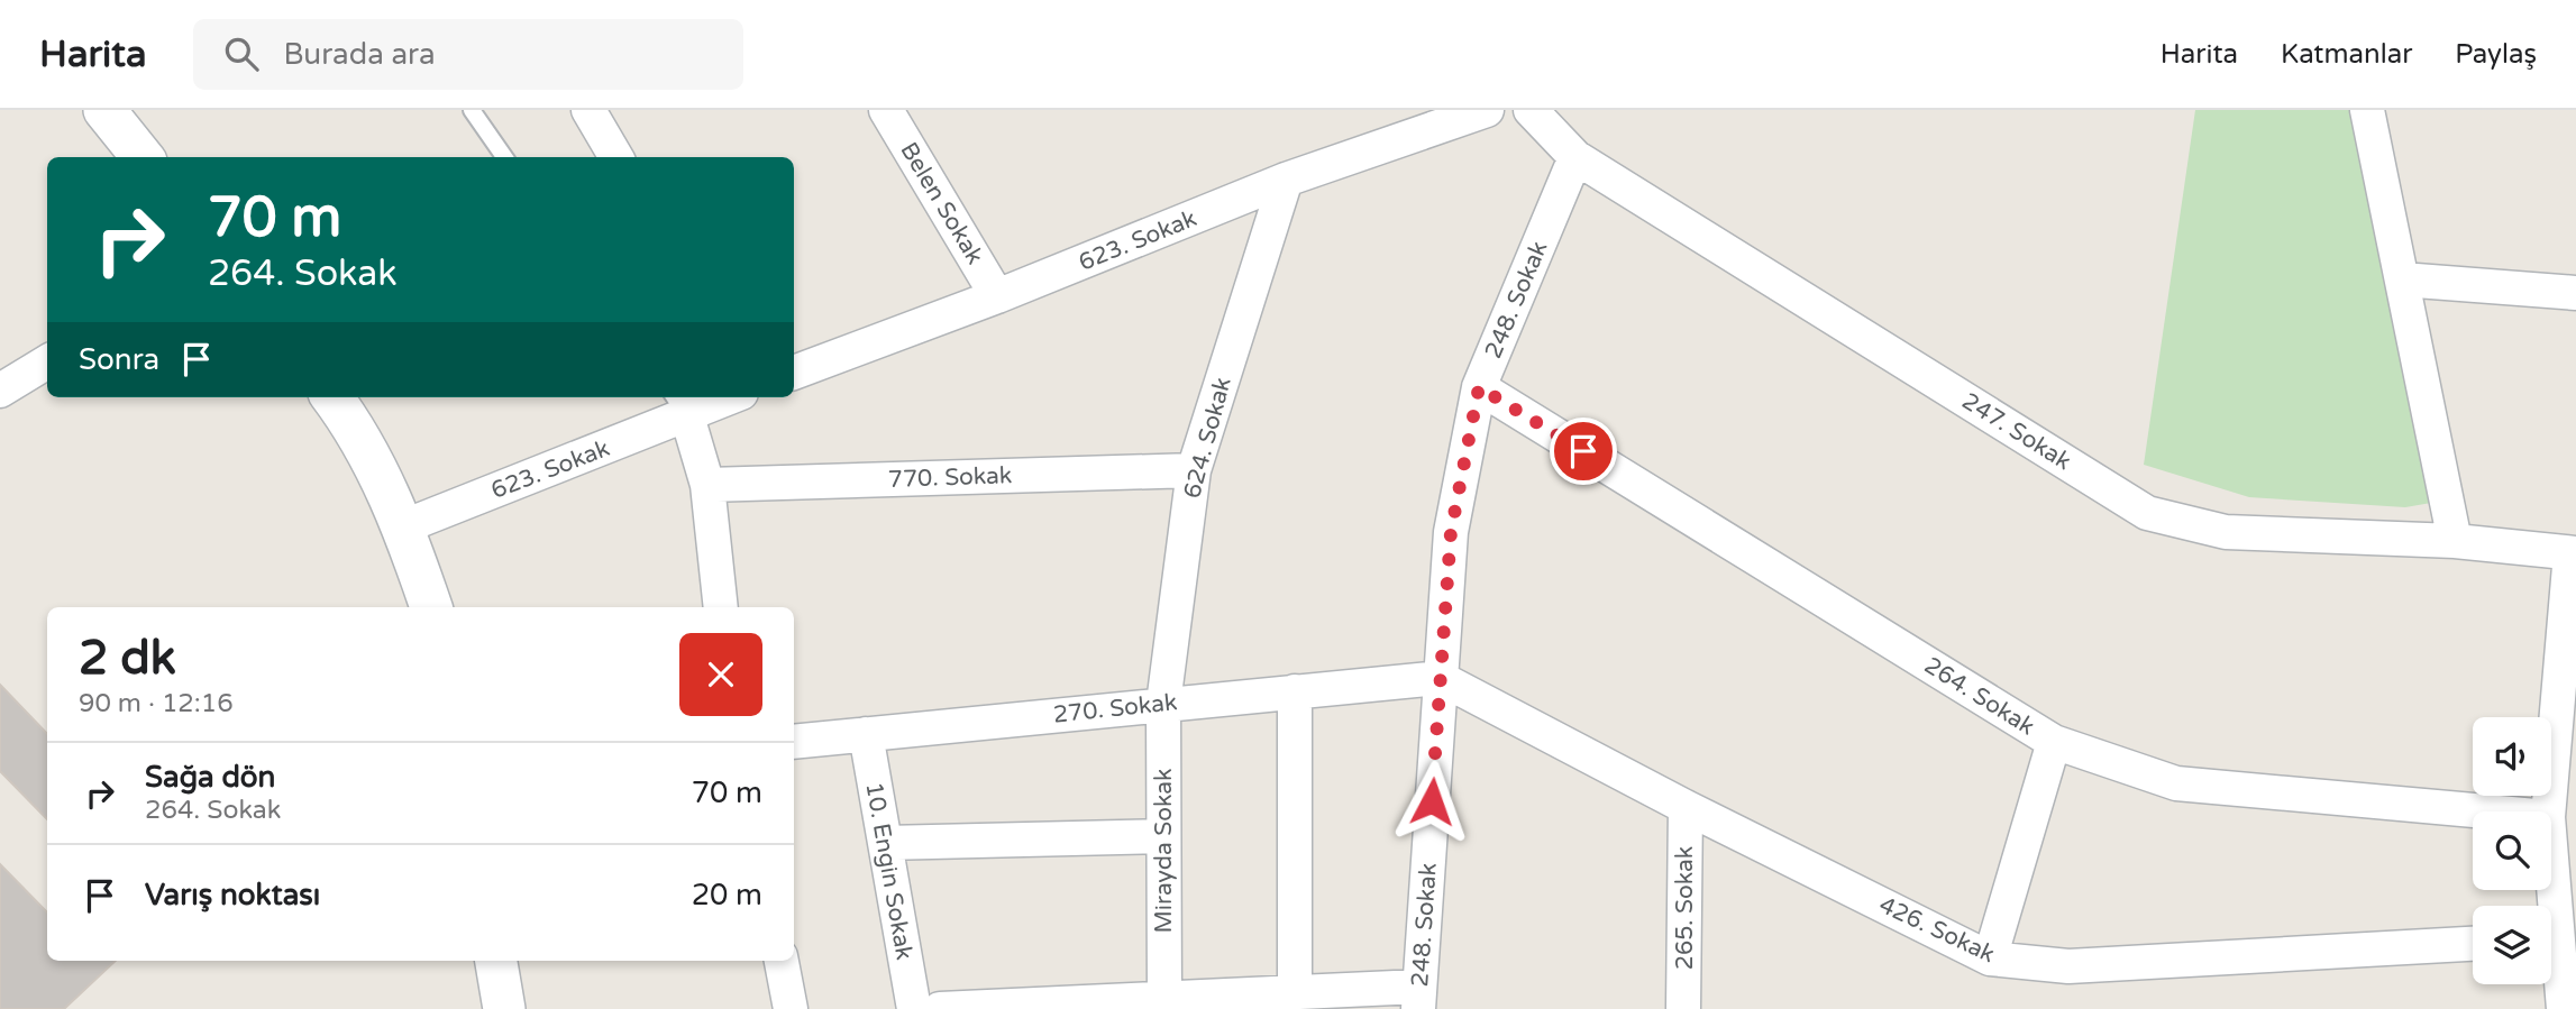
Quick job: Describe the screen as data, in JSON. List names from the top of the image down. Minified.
{"streets":{"street":["Belen Sokak","623. Sokak","248. Sokak","247. Sokak","624. Sokak","770. Sokak","264. Sokak","270. Sokak","Mirayda Sokak","10. Engin Sokak","265. Sokak","426. Sokak"]},"crossings":[["Belen Sokak","623. Sokak"],["623. Sokak","624. Sokak"],["248. Sokak","247. Sokak"],["248. Sokak","264. Sokak"],["248. Sokak","270. Sokak"],["248. Sokak","426. Sokak"],["624. Sokak","770. Sokak"],["624. Sokak","270. Sokak"],["624. Sokak","Mirayda Sokak"],["270. Sokak","Mirayda Sokak"],["270. Sokak","10. Engin Sokak"],["270. Sokak","426. Sokak"],["265. Sokak","426. Sokak"]],"page":{"header":"Harita","search":"Burada ara","nav":["Harita","Katmanlar","Paylaş"],"turn":["70 m","264. Sokak"],"then":"Sonra","heading":["2 dk","90 m · 12:16"],"list":[{"name":"Sağa dön","note":"264. Sokak","value":"70 m"},{"name":"Varış noktası","value":"20 m"}]}}
